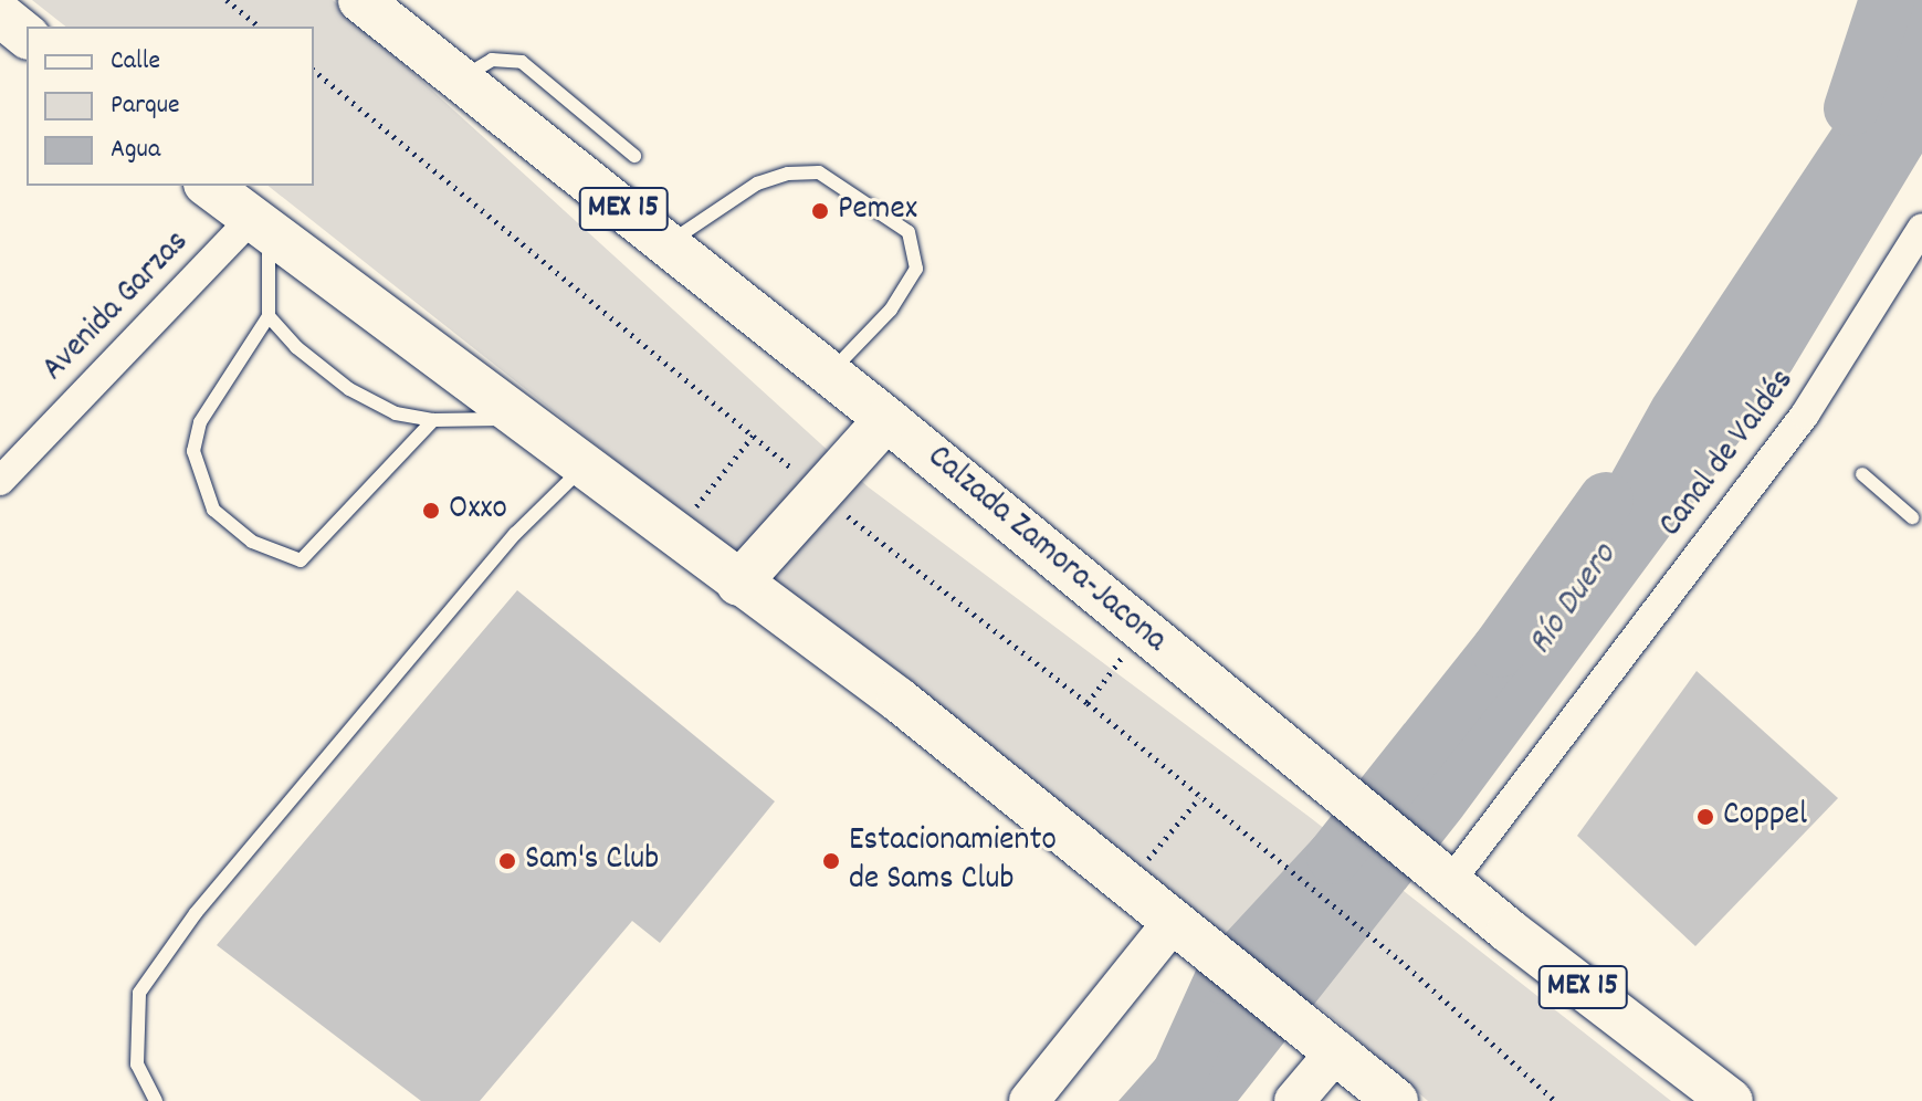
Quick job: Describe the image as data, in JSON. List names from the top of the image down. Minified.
{"streets":{"main road":["MEX 15","Calzada Zamora-Jacona"],"street":["Avenida Garzas","Canal de Valdés"]},"crossings":[["Canal de Valdés","Calzada Zamora-Jacona"]],"water":["Río Duero"],"places":["Pemex","Oxxo","Coppel","Sam's Club","Estacionamiento de Sams Club"],"legend":["Calle","Parque","Agua"]}
